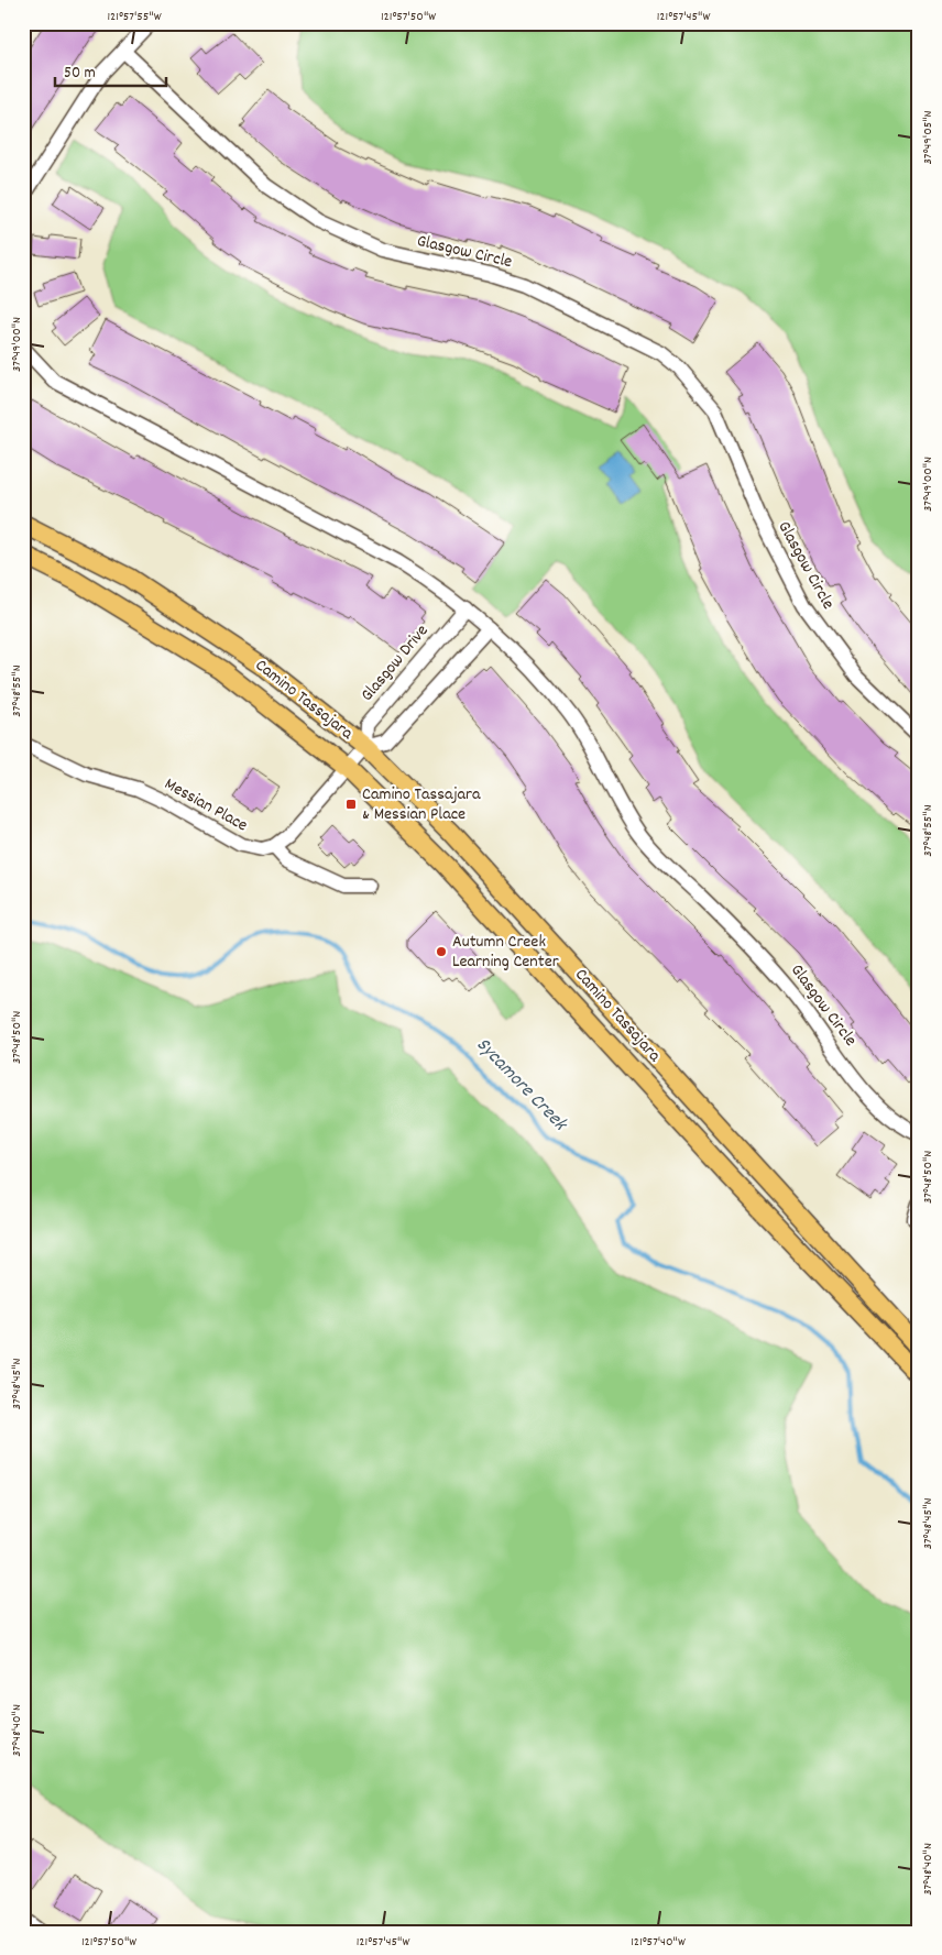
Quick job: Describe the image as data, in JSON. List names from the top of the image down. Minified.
{"streets":{"main road":["Camino Tassajara"],"street":["Glasgow Circle","Glasgow Drive","Messian Place"]},"crossings":[["Glasgow Circle","Glasgow Drive"],["Glasgow Drive","Camino Tassajara"]],"water":["Sycamore Creek"],"places":{"transit":["Camino Tassajara & Messian Place"],"other":["Autumn Creek Learning Center"]},"scale_bar":"50 m","coordinates":["121°57'55\"W","121°57'50\"W","121°57'45\"W","37°49'05\"N","37°49'00\"N","37°48'55\"N","37°48'50\"N","37°48'45\"N","37°48'40\"N","121°57'40\"W"]}
